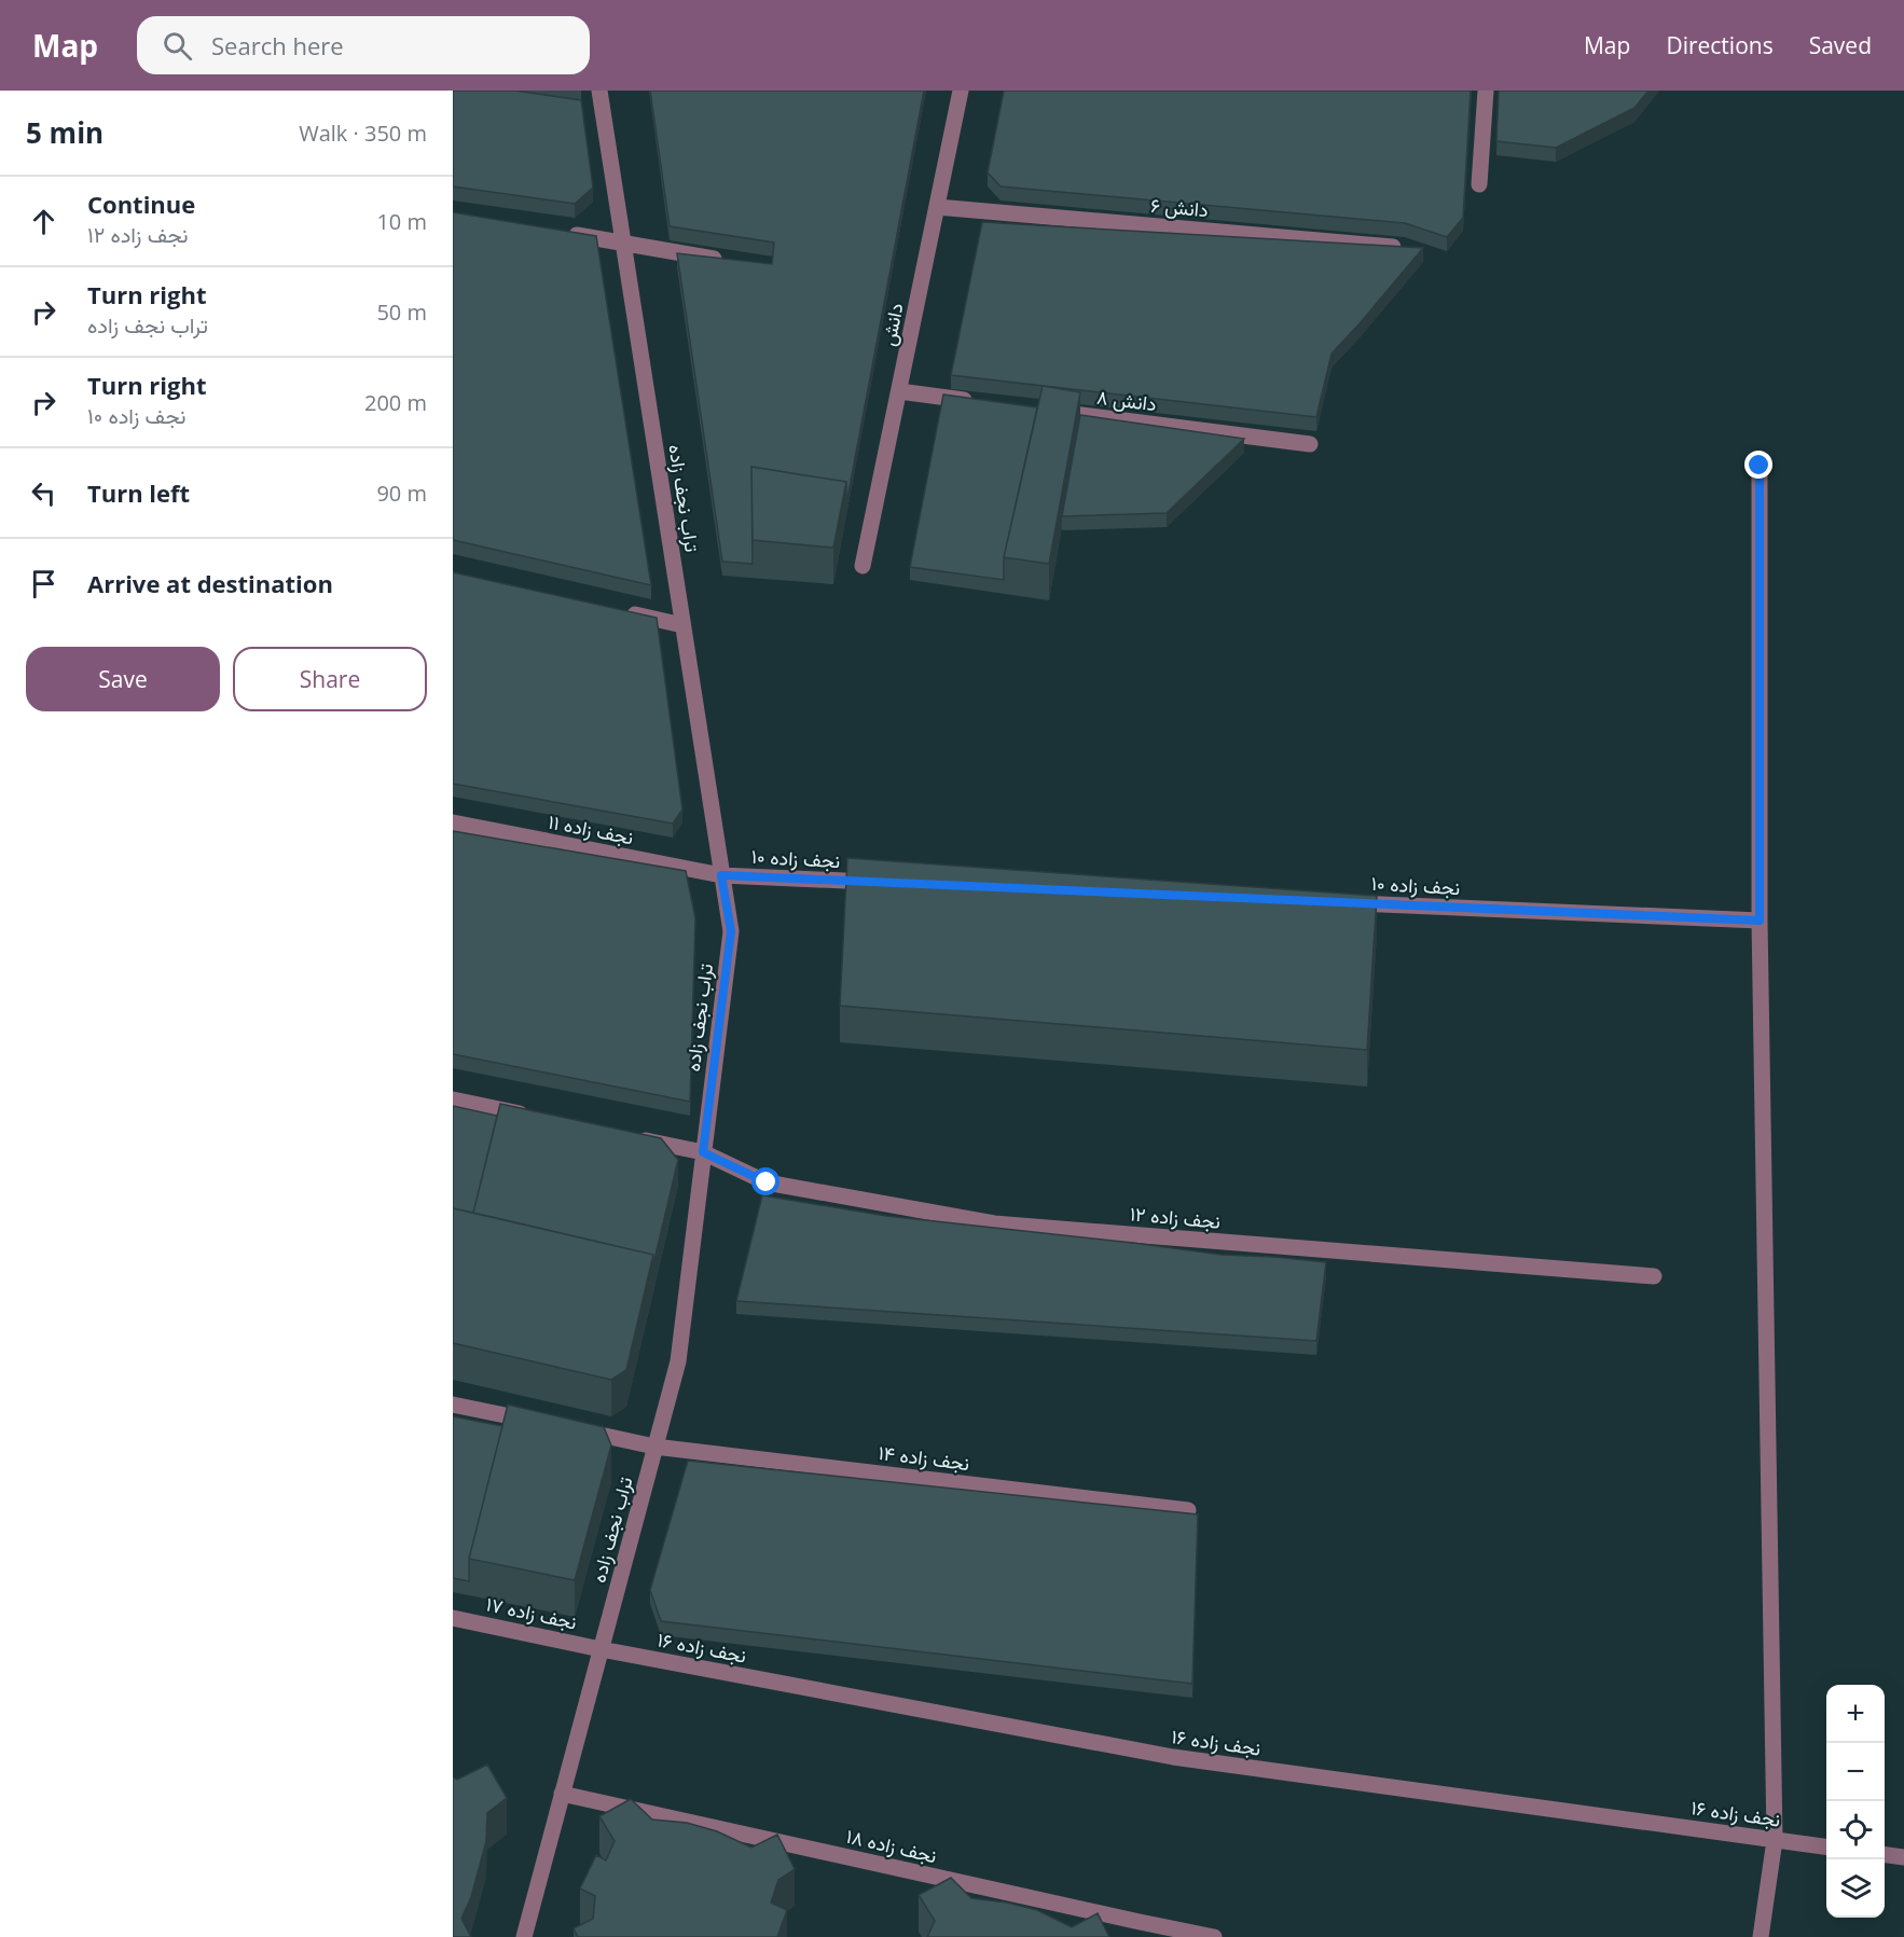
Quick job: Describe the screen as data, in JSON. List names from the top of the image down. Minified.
{"streets":{"street":["دانش ۶","دانش","دانش ۸","تراب نجف زاده","نجف زاده ۱۱","نجف زاده ۱۰","نجف زاده ۱۲","نجف زاده ۱۴","نجف زاده ۱۷","نجف زاده ۱۶","نجف زاده ۱۸"]},"crossings":[["دانش ۶","دانش"],["تراب نجف زاده","نجف زاده ۱۱"],["تراب نجف زاده","نجف زاده ۱۰"],["تراب نجف زاده","نجف زاده ۱۲"],["تراب نجف زاده","نجف زاده ۱۴"],["تراب نجف زاده","نجف زاده ۱۷"],["تراب نجف زاده","نجف زاده ۱۶"],["تراب نجف زاده","نجف زاده ۱۸"],["نجف زاده ۱۱","نجف زاده ۱۰"],["نجف زاده ۱۷","نجف زاده ۱۶"]],"page":{"header":"Map","search":"Search here","nav":["Map","Directions","Saved"],"heading":["5 min","Walk · 350 m"],"list":[["Continue","نجف زاده ۱۲","10 m"],["Turn right","تراب نجف زاده","50 m"],["Turn right","نجف زاده ۱۰","200 m"],["Turn left","90 m"],"Arrive at destination"],"buttons":["Save","Share"],"map_buttons":["+","−"]}}
